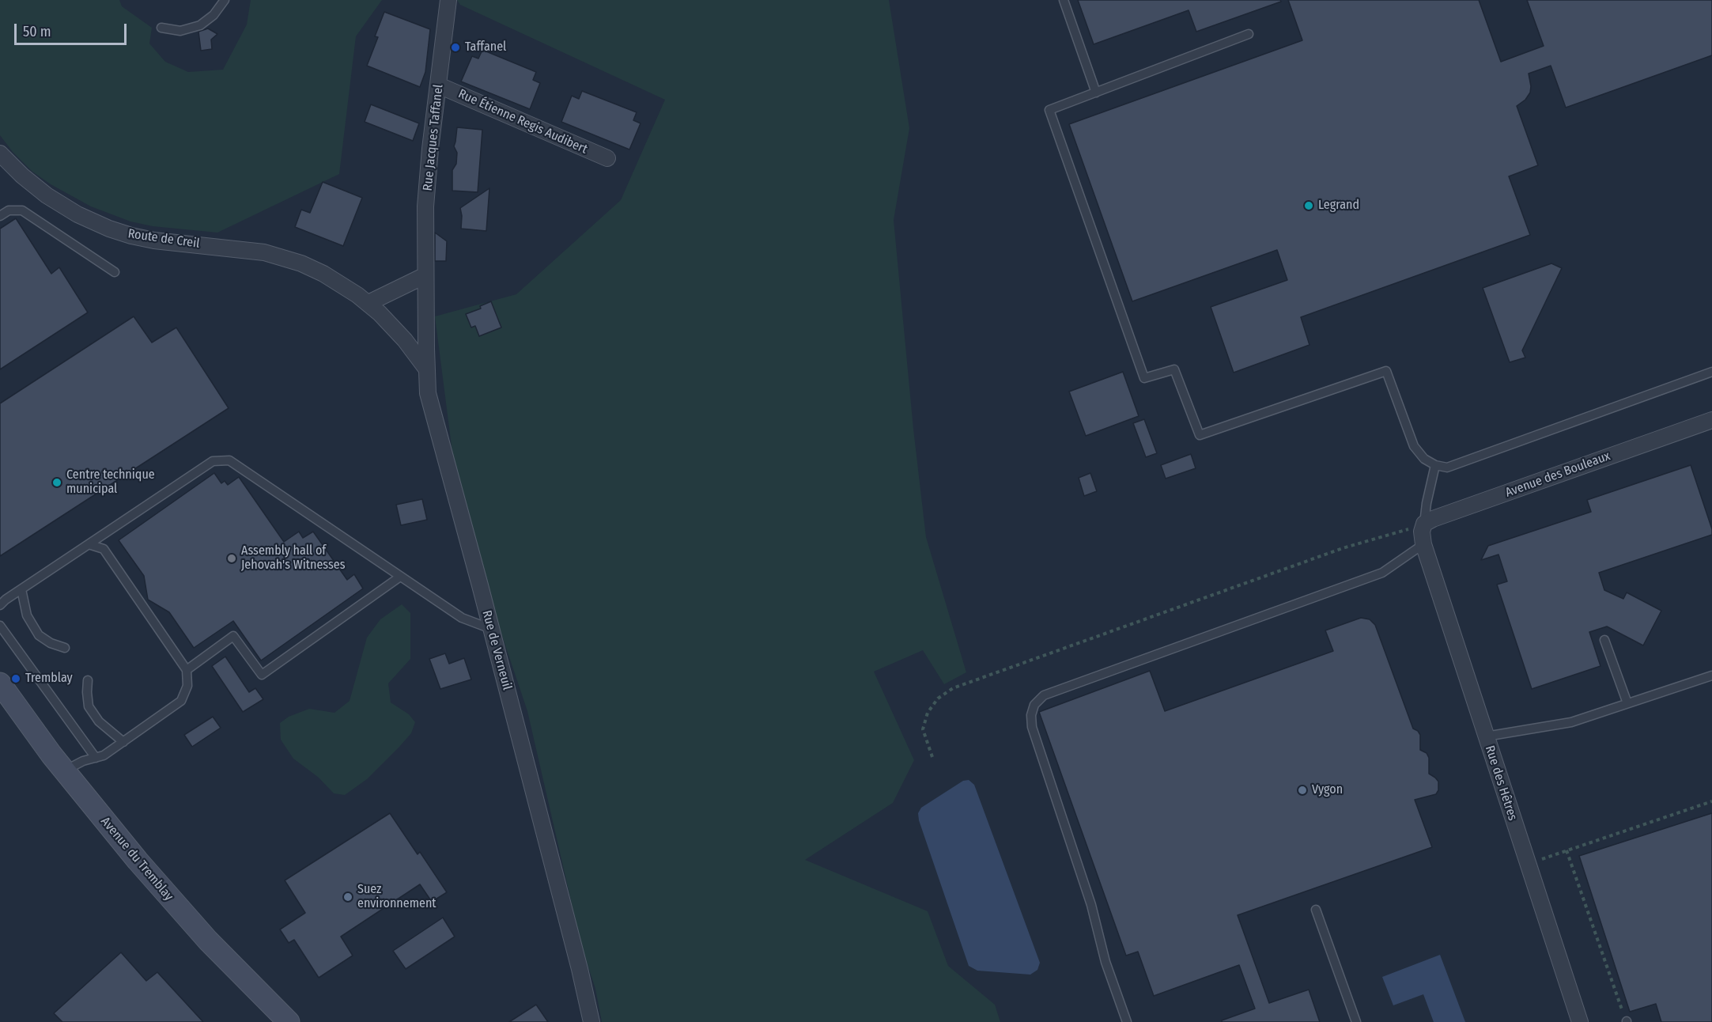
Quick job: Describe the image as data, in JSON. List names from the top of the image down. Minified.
{"streets":{"main road":["Avenue du Tremblay"],"street":["Rue Étienne Regis Audibert","Rue Jacques Taffanel","Route de Creil","Avenue des Bouleaux","Rue de Verneuil","Rue des Hêtres"]},"crossings":[["Rue Étienne Regis Audibert","Rue Jacques Taffanel"],["Rue Jacques Taffanel","Rue de Verneuil"],["Route de Creil","Rue de Verneuil"]],"places":["Taffanel","Legrand","Centre technique municipal","Assembly hall of Jehovah's Witnesses","Tremblay","Vygon","Suez environnement"],"scale_bar":"50 m"}
